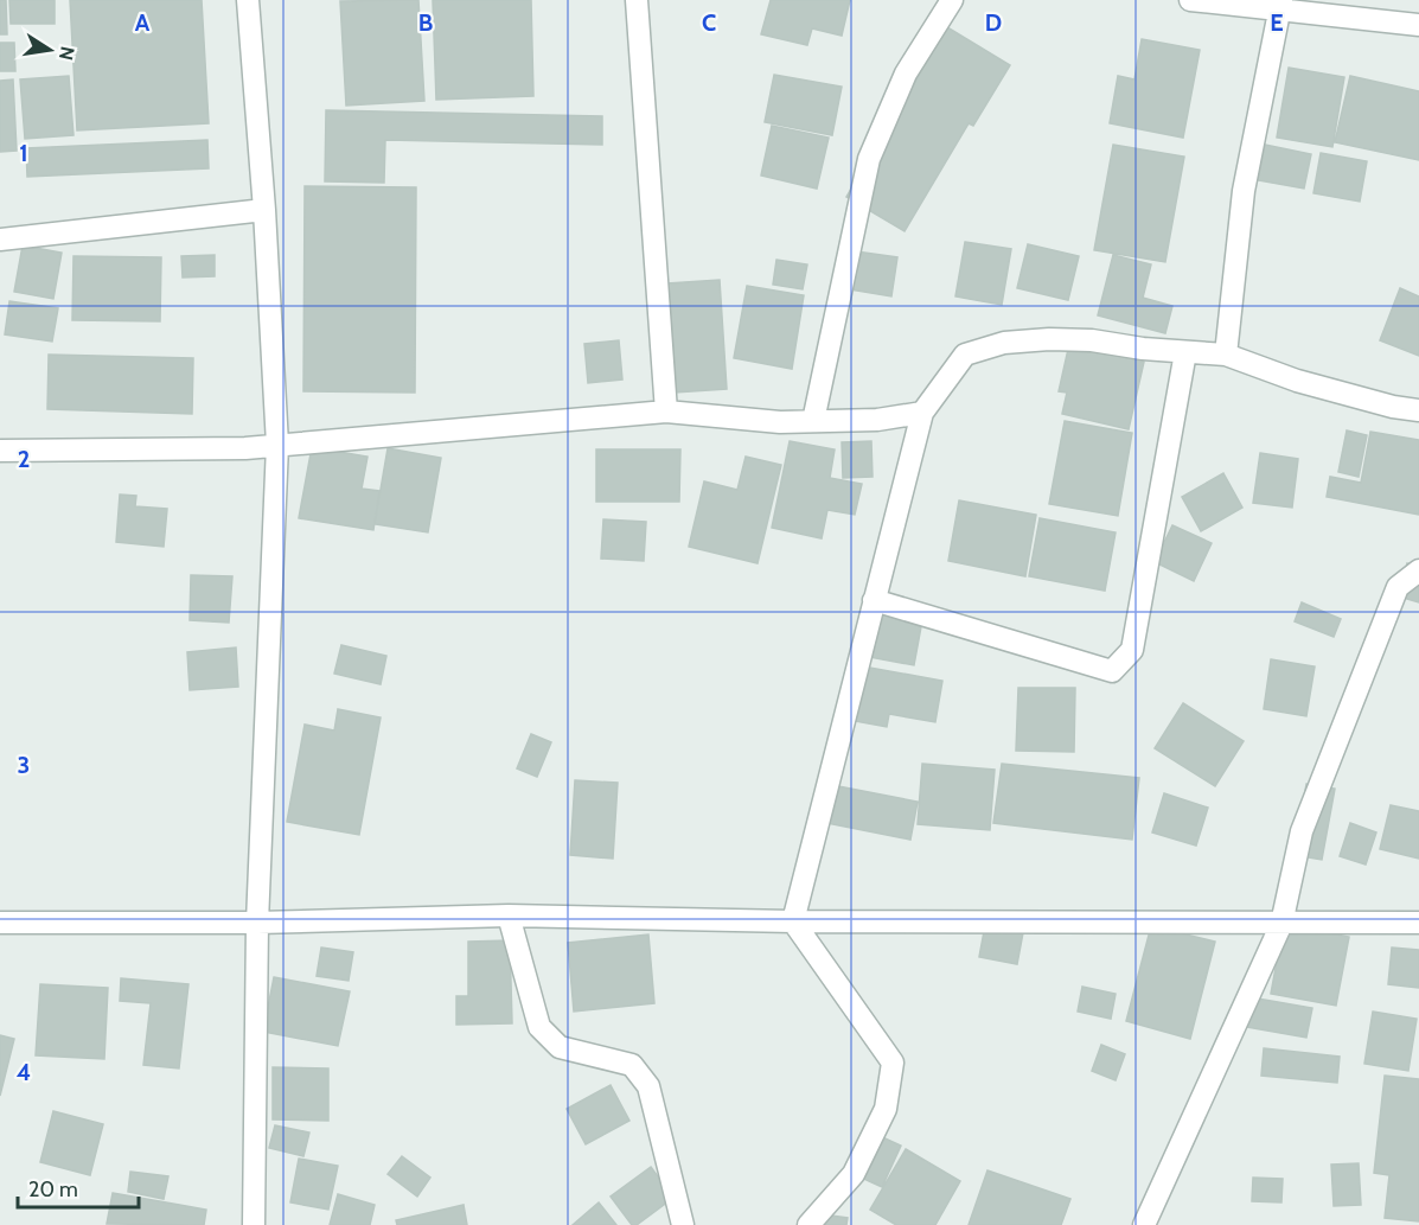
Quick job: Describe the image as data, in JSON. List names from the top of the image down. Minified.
{"scale_bar":"20 m","north":"right","grid":{"columns":["A","B","C","D","E"],"rows":["1","2","3","4"]}}
